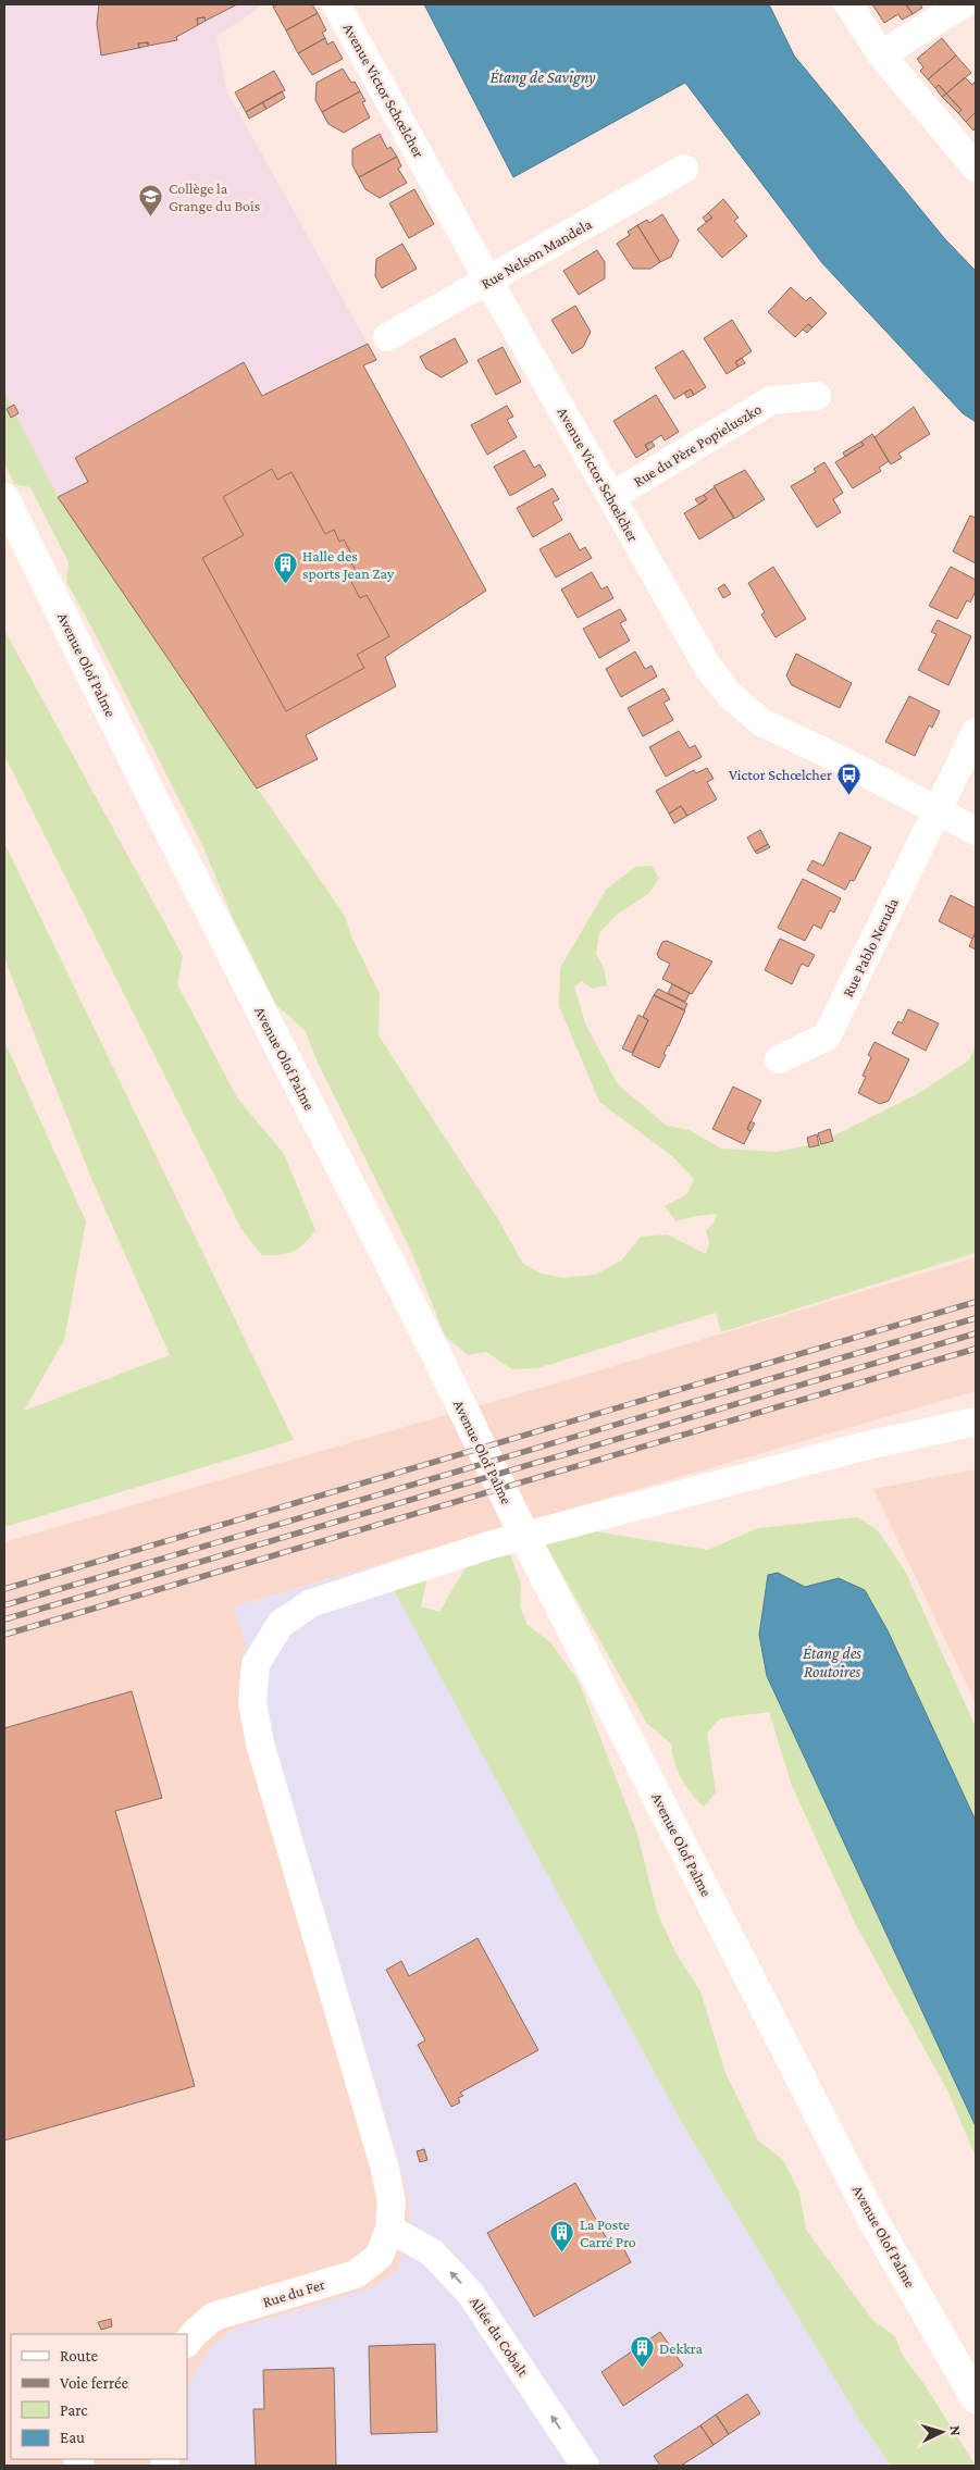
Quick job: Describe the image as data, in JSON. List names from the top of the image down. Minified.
{"streets":{"main road":["Avenue Olof Palme"],"street":["Avenue Victor Schœlcher","Rue Nelson Mandela","Rue du Père Popieluszko","Rue Pablo Neruda","Rue du Fer","Allée du Cobalt"]},"crossings":[["Avenue Victor Schœlcher","Rue Nelson Mandela"],["Avenue Victor Schœlcher","Rue du Père Popieluszko"],["Avenue Victor Schœlcher","Rue Pablo Neruda"],["Rue du Fer","Allée du Cobalt"]],"one_way":["Allée du Cobalt"],"water":["Étang de Savigny","Étang des Routoires"],"places":{"school or university":["Collège la Grange du Bois"],"building":["Halle des sports Jean Zay","La Poste Carré Pro","Dekkra"],"bus stop":["Victor Schœlcher"]},"legend":["Route","Voie ferrée","Parc","Eau"],"north":"right"}
